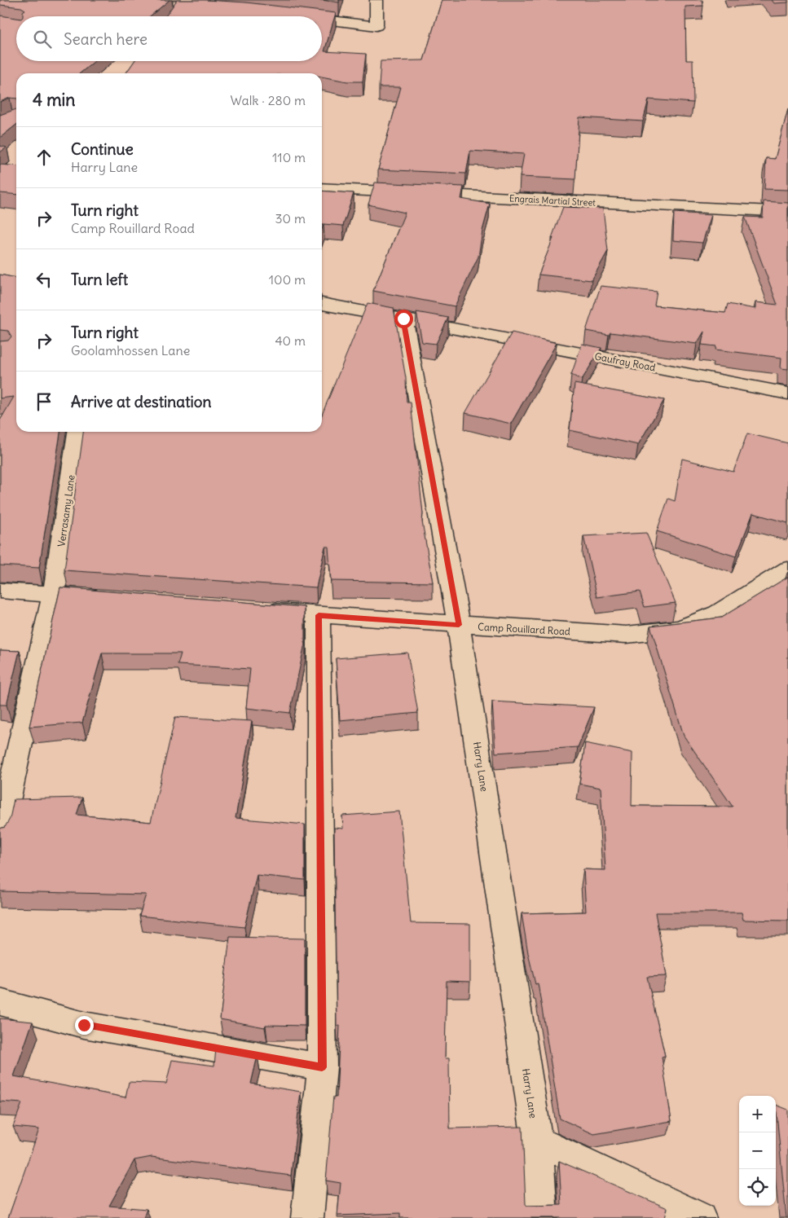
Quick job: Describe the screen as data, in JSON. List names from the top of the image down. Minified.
{"streets":{"street":["Engrais Martial Street","Gaufray Road","Verrasamy Lane","Camp Rouillard Road","Harry Lane"]},"crossings":[["Gaufray Road","Harry Lane"],["Camp Rouillard Road","Harry Lane"]],"page":{"search":"Search here","heading":["4 min","Walk · 280 m"],"list":[["Continue","Harry Lane","110 m"],["Turn right","Camp Rouillard Road","30 m"],["Turn left","100 m"],["Turn right","Goolamhossen Lane","40 m"],"Arrive at destination"],"map_buttons":["+","−"]}}
